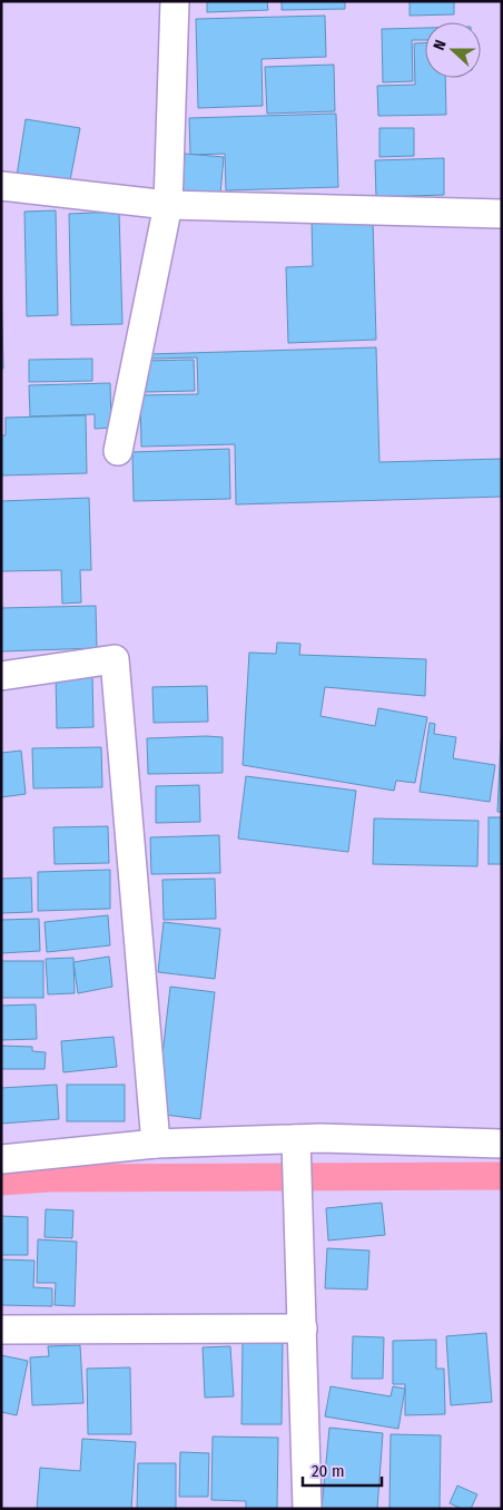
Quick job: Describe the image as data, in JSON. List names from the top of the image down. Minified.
{"scale_bar":"20 m","north":"left"}
